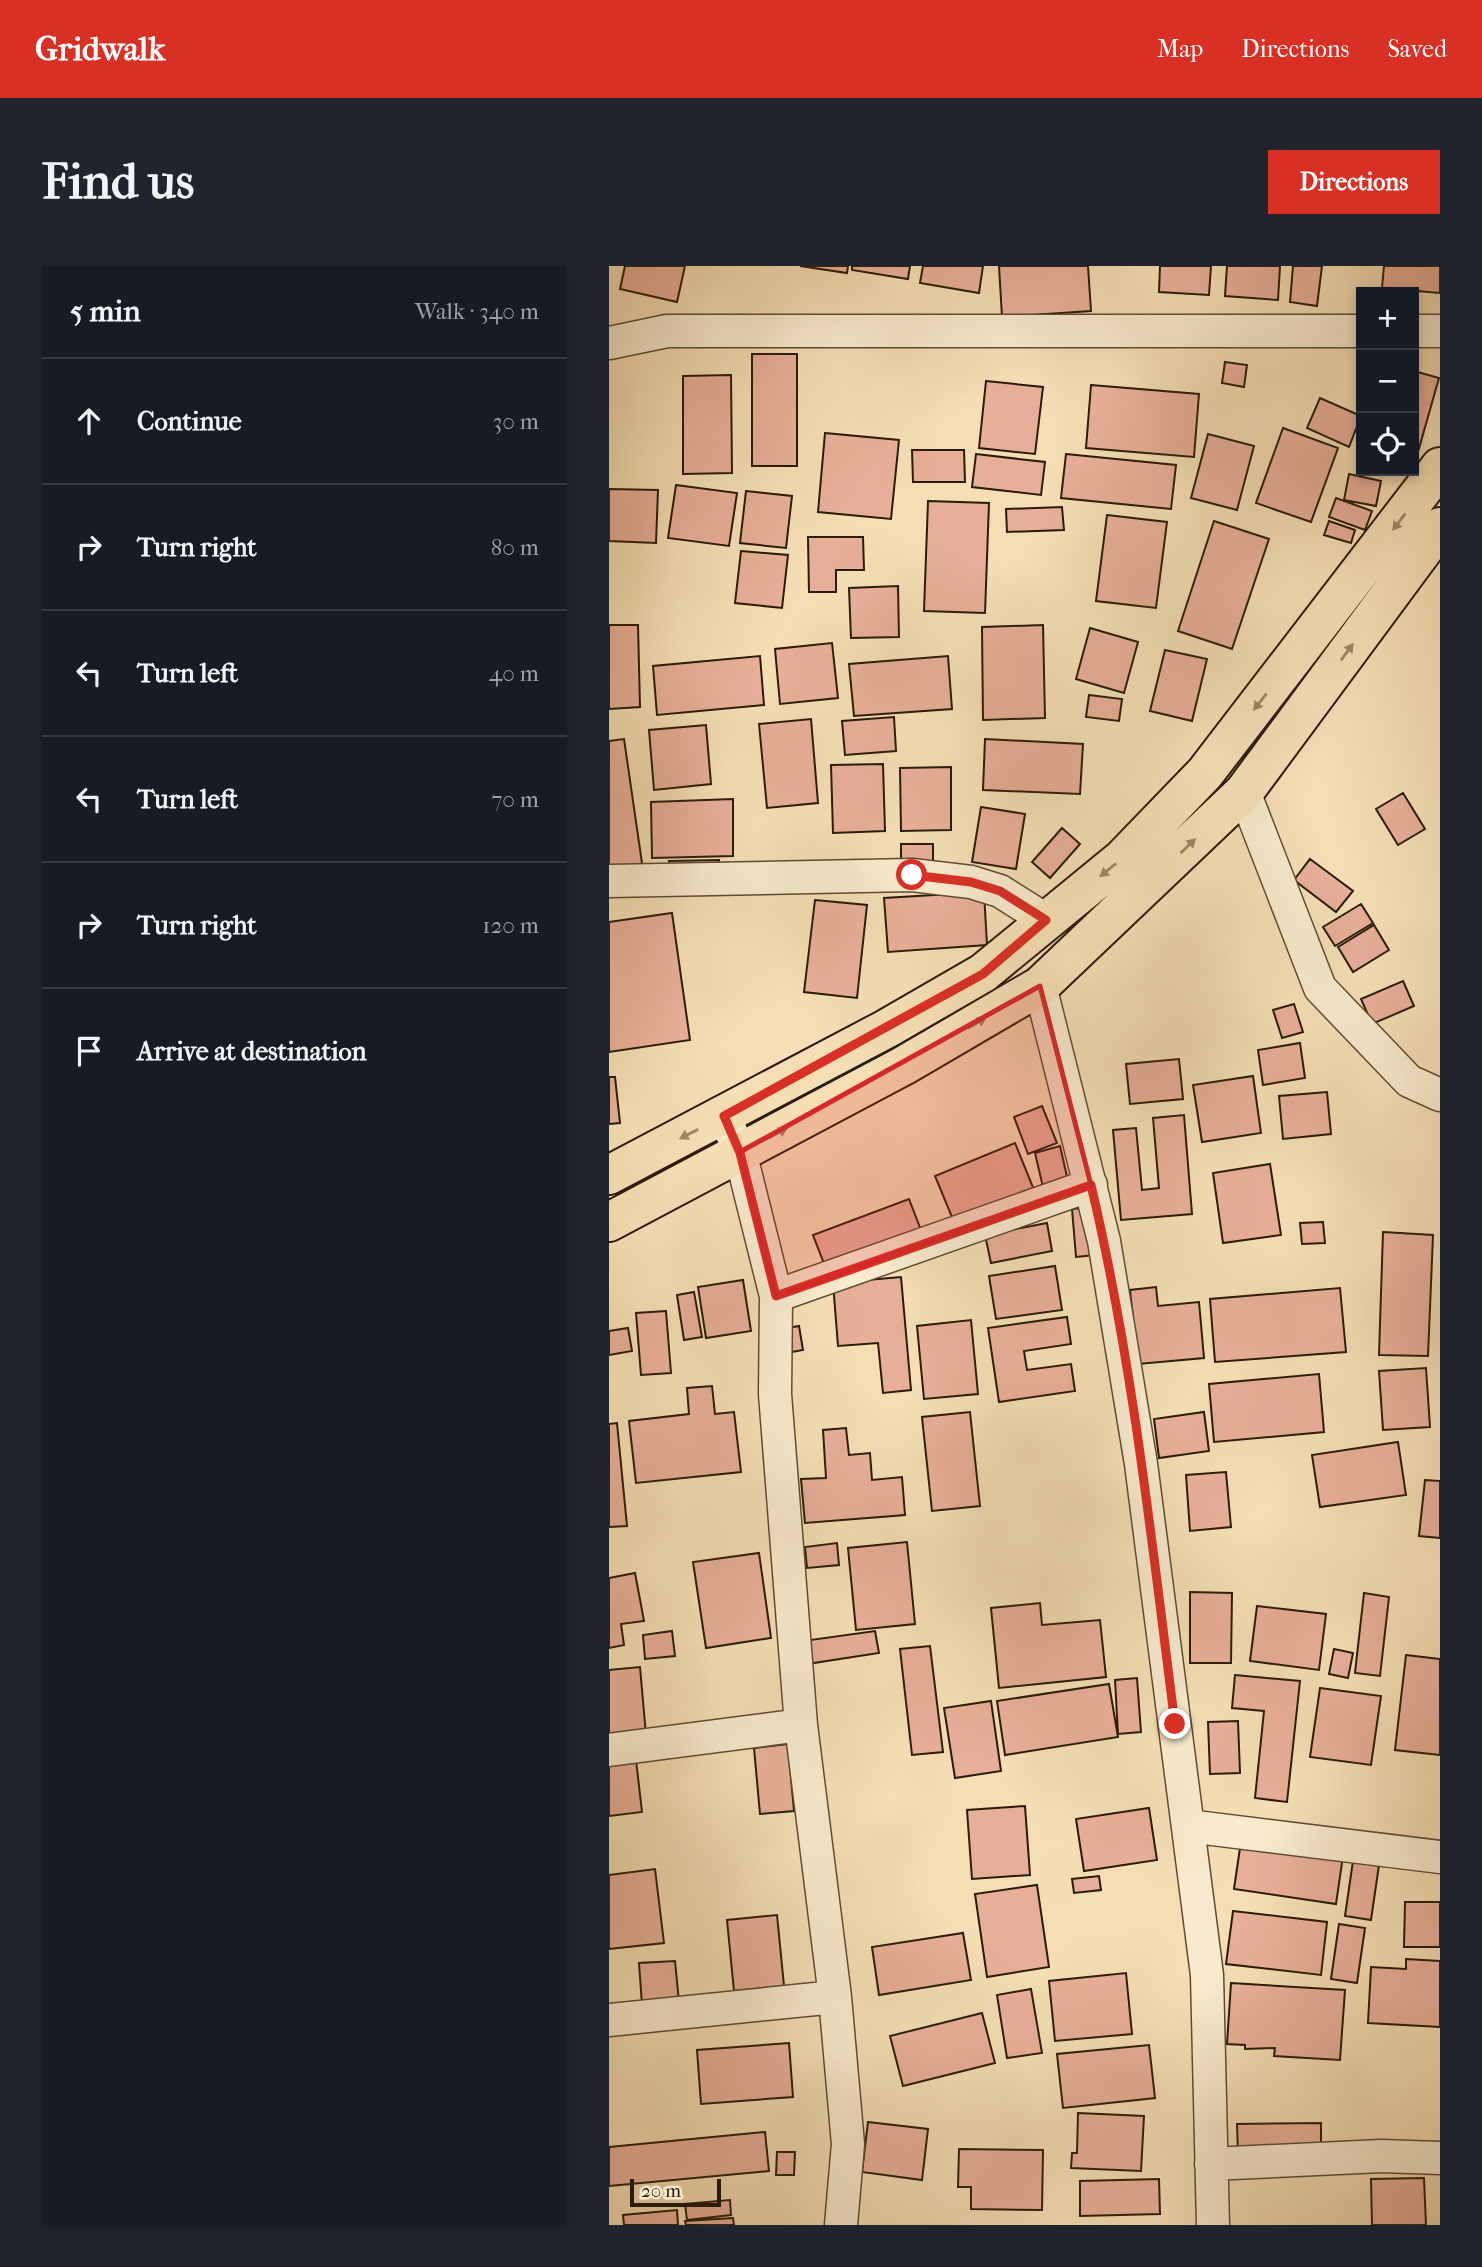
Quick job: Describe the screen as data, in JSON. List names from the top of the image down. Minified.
{"scale_bar":"20 m","page":{"header":"Gridwalk","nav":["Map","Directions","Saved"],"buttons":"Directions","title":"Find us","heading":["5 min","Walk · 340 m"],"map_buttons":["+","−"],"list":[["Continue","30 m"],["Turn right","80 m"],["Turn left","40 m"],["Turn left","70 m"],["Turn right","120 m"],"Arrive at destination"],"scale":"20 m"}}
